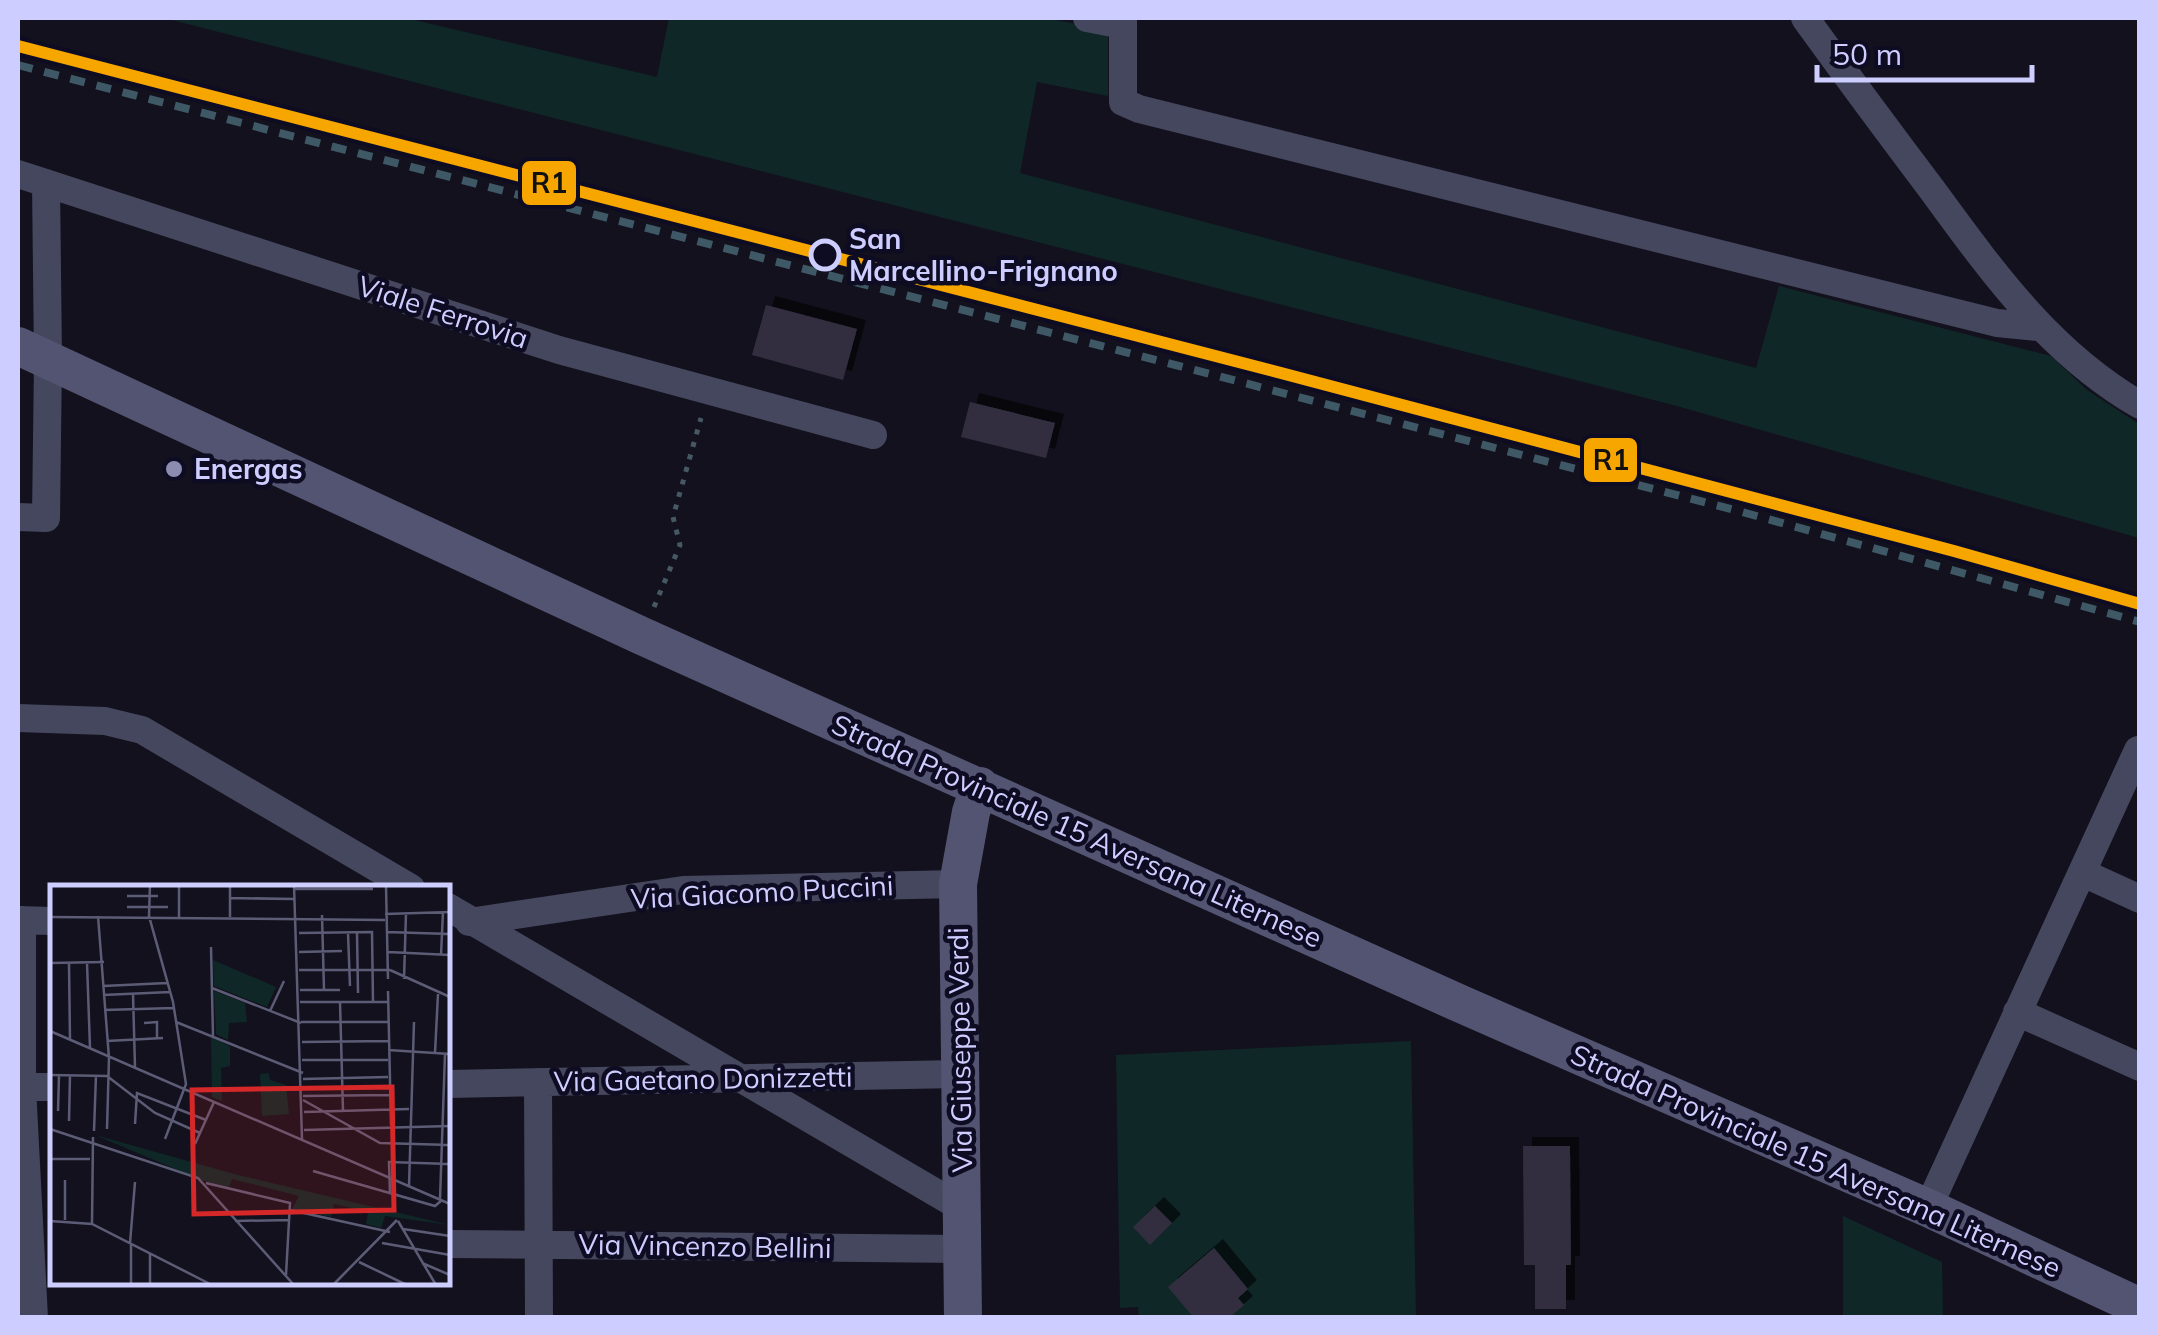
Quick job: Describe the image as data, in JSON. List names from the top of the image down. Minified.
{"streets":{"main road":["Strada Provinciale 15 Aversana Liternese","Via Giuseppe Verdi"],"street":["Viale Ferrovia","Via Giacomo Puccini","Via Gaetano Donizzetti","Via Vincenzo Bellini"]},"crossings":[["Strada Provinciale 15 Aversana Liternese","Via Giuseppe Verdi"],["Via Giacomo Puccini","Via Giuseppe Verdi"],["Via Giuseppe Verdi","Via Gaetano Donizzetti"],["Via Giuseppe Verdi","Via Vincenzo Bellini"]],"places":["San Marcellino-Frignano","Energas"],"lines":["transit line R1"],"scale_bar":"50 m"}
